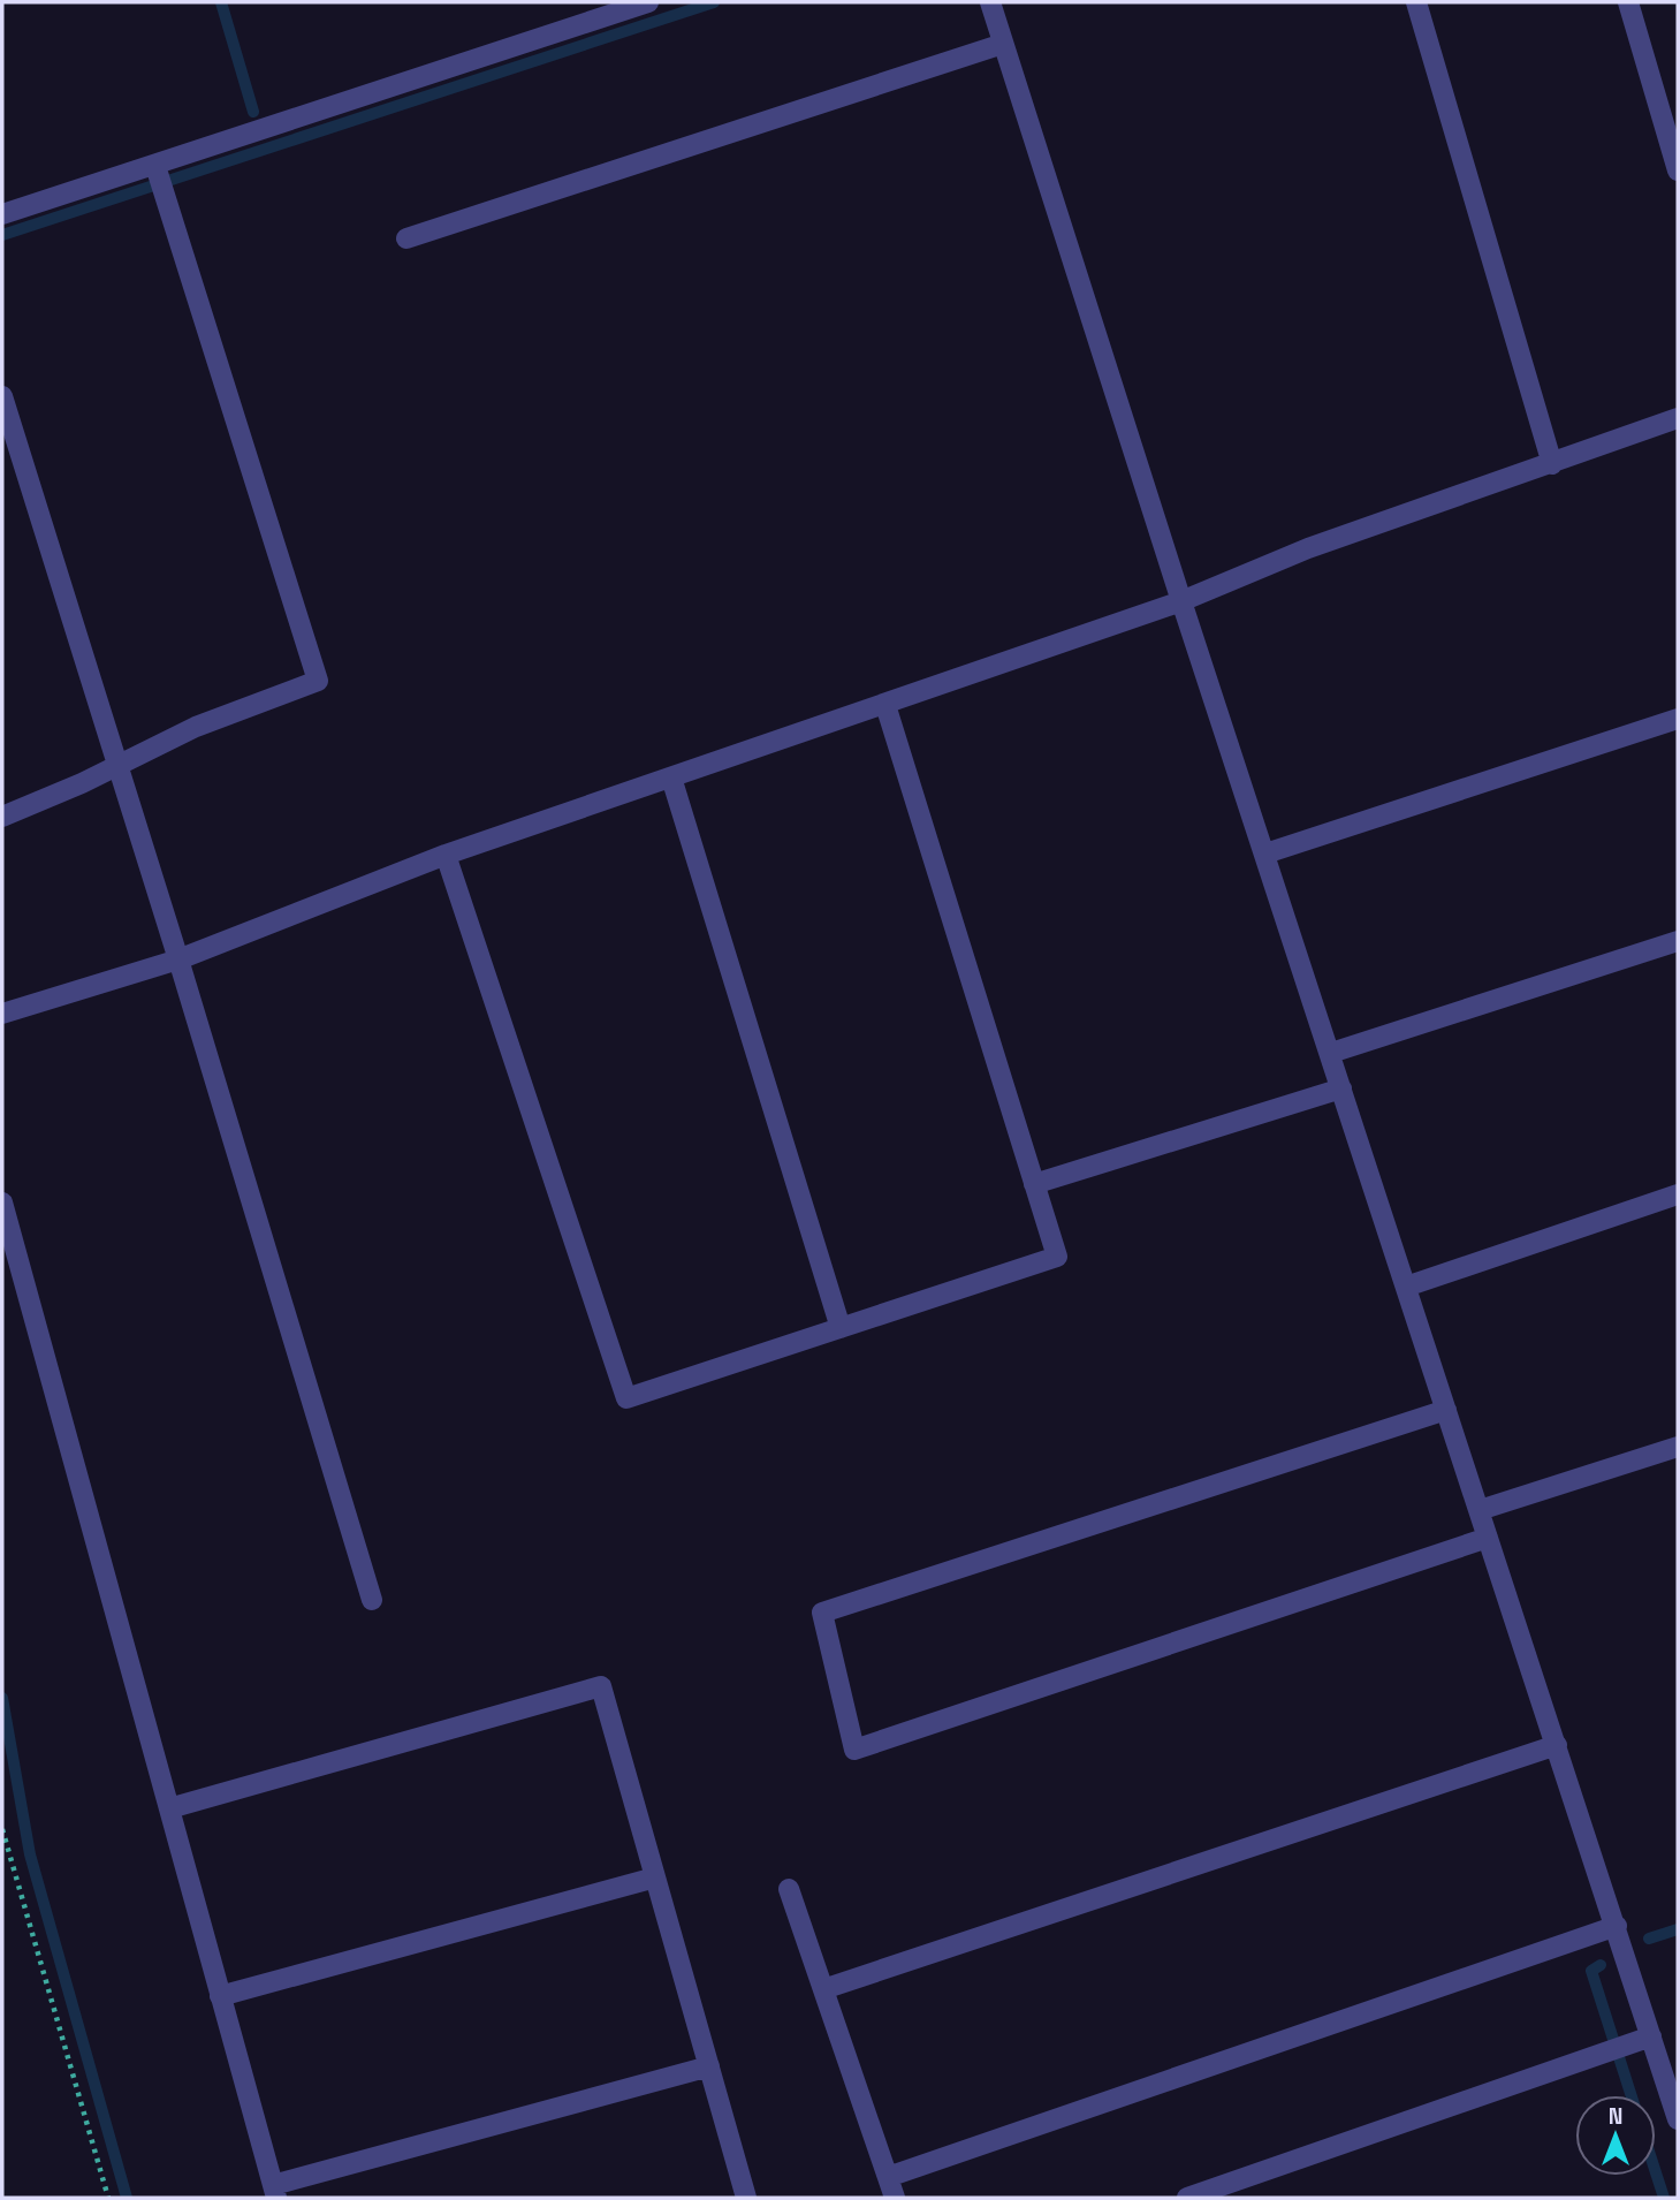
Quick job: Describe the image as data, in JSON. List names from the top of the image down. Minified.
{"north":"top"}
